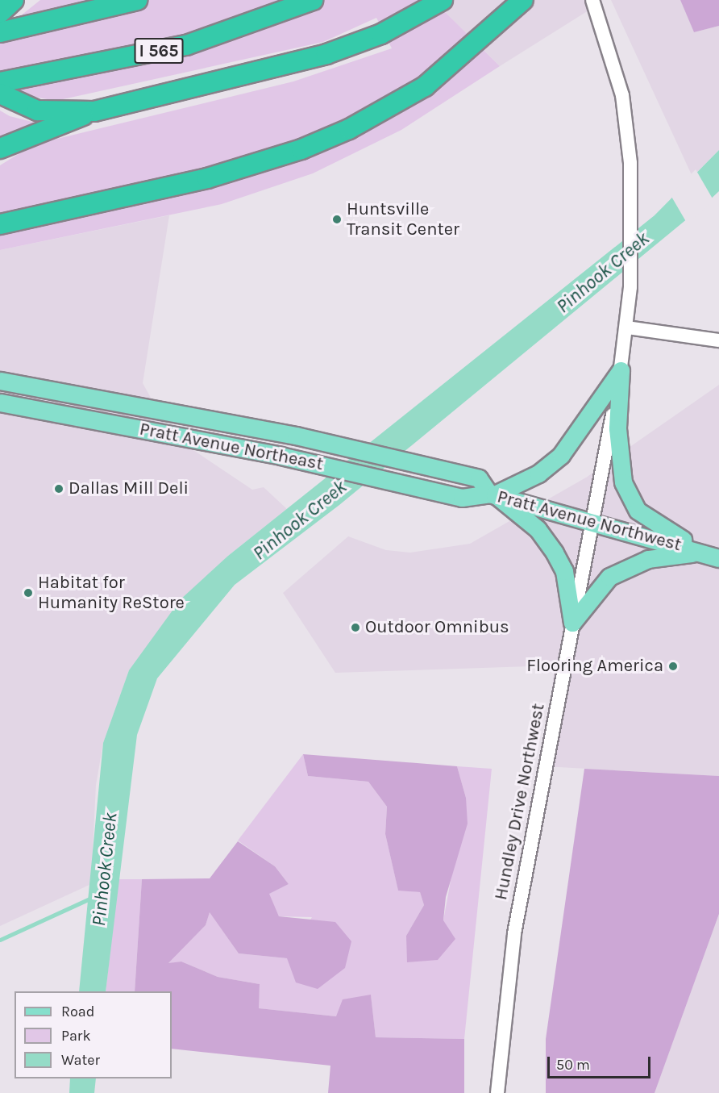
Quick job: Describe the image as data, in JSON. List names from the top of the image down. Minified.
{"streets":{"highway":["I 565"],"main road":["Pratt Avenue Northeast","Pratt Avenue Northwest"],"street":["Hundley Drive Northwest"]},"crossings":[["Pratt Avenue Northeast","Pratt Avenue Northwest"],["Pratt Avenue Northwest","Hundley Drive Northwest"]],"water":["Pinhook Creek"],"places":["Huntsville Transit Center","Dallas Mill Deli","Habitat for Humanity ReStore","Outdoor Omnibus","Flooring America"],"legend":["Road","Park","Water"],"scale_bar":"50 m"}
